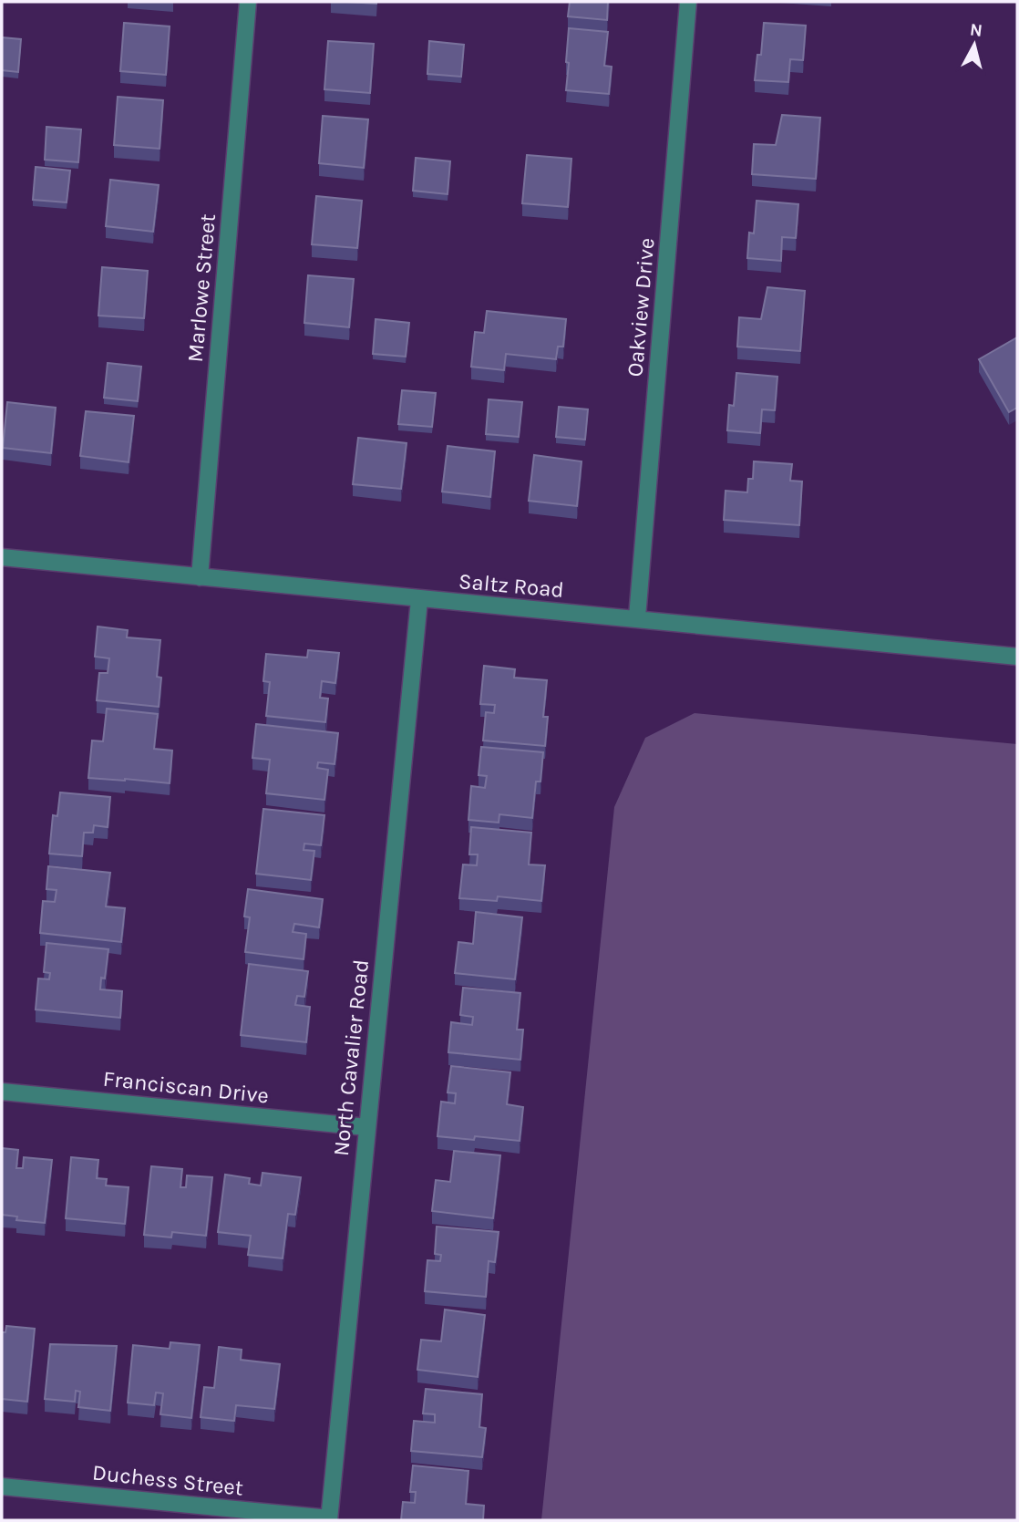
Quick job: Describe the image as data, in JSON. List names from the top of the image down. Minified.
{"streets":{"street":["Marlowe Street","Oakview Drive","Saltz Road","North Cavalier Road","Franciscan Drive","Duchess Street"]},"crossings":[["Marlowe Street","Saltz Road"],["Oakview Drive","Saltz Road"],["Saltz Road","North Cavalier Road"],["North Cavalier Road","Franciscan Drive"],["North Cavalier Road","Duchess Street"]],"north":"top"}
